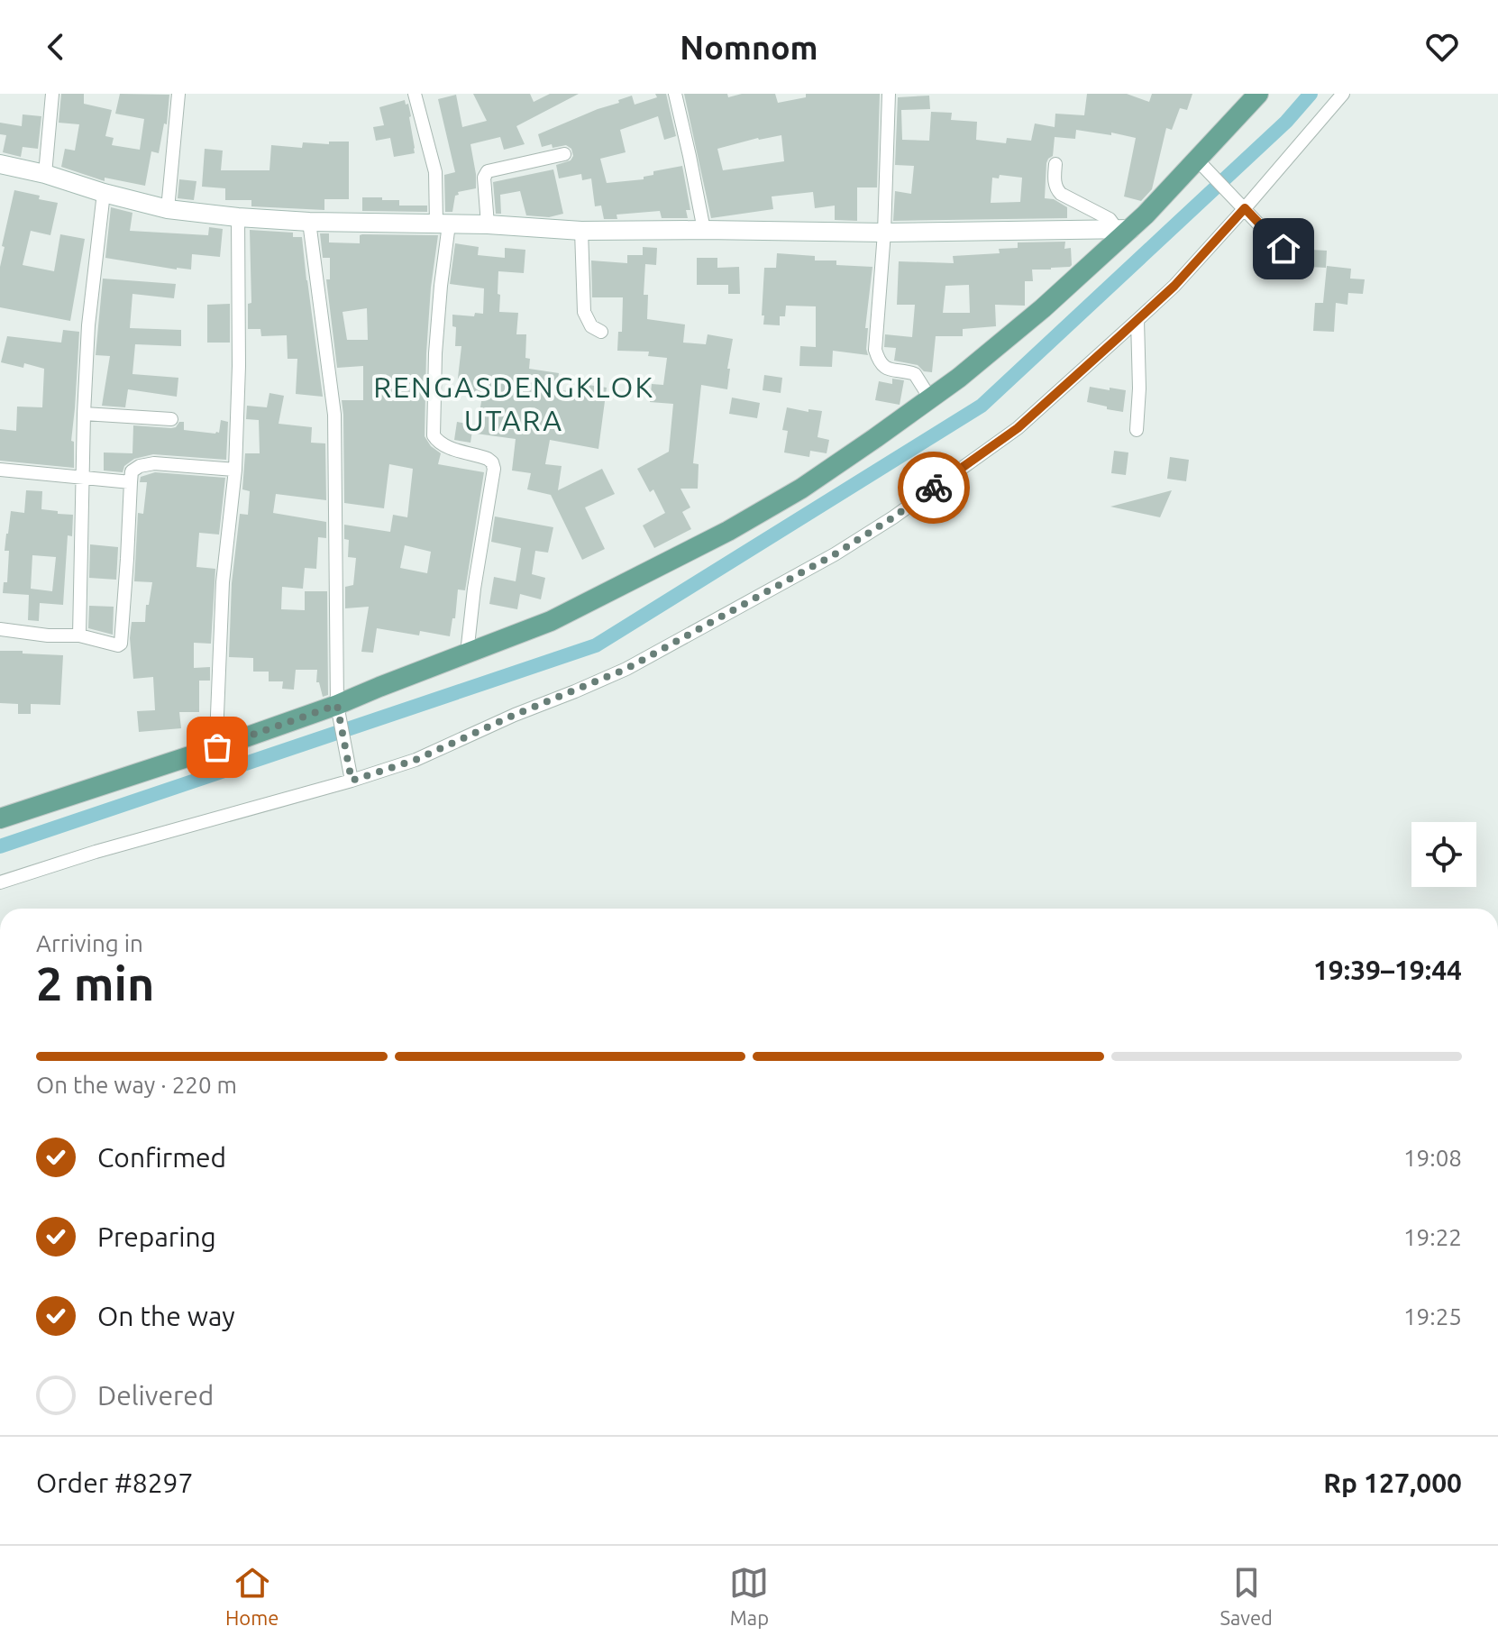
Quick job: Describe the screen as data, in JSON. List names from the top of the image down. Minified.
{"districts":["RENGASDENGKLOK UTARA"],"page":{"header":"Nomnom","heading":["2 min","Arriving in","19:39–19:44"],"panel":["Order #8297","Rp 127,000"],"bar":"On the way · 220 m","list":[["Confirmed","19:08"],["Preparing","19:22"],["On the way","19:25"],"Delivered"],"tabs":["Home","Map","Saved"]}}
